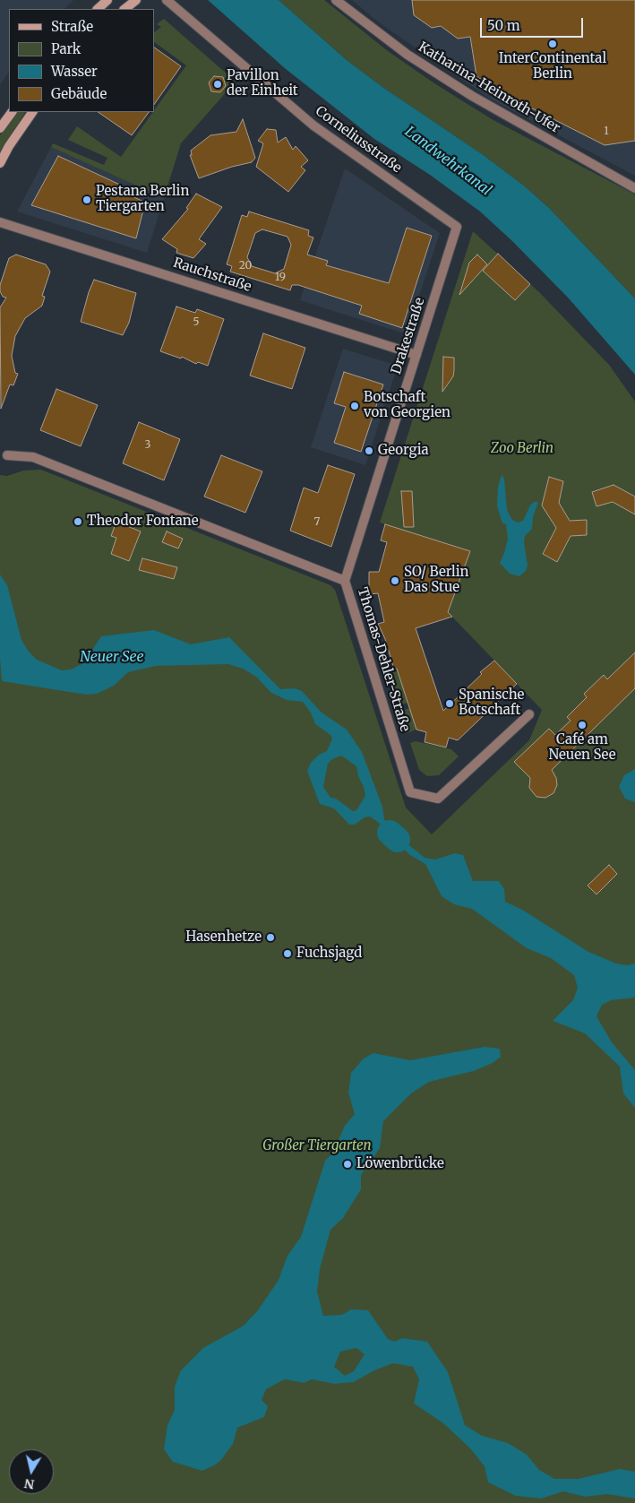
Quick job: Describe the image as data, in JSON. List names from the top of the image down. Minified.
{"streets":{"street":["Katharina-Heinroth-Ufer","Corneliusstraße","Rauchstraße","Drakestraße","Thomas-Dehler-Straße"]},"crossings":[["Corneliusstraße","Drakestraße"],["Rauchstraße","Drakestraße"],["Drakestraße","Thomas-Dehler-Straße"]],"water":["Landwehrkanal","Neuer See"],"parks":["Zoo Berlin","Großer Tiergarten"],"places":["InterContinental Berlin","Pavillon der Einheit","Pestana Berlin Tiergarten","Botschaft von Georgien","Georgia","Theodor Fontane","SO/ Berlin Das Stue","Spanische Botschaft","Café am Neuen See","Hasenhetze","Fuchsjagd","Löwenbrücke"],"house_numbers":["1","20","19","5","3","7"],"legend":["Straße","Park","Wasser","Gebäude"],"scale_bar":"50 m","north":"bottom"}
